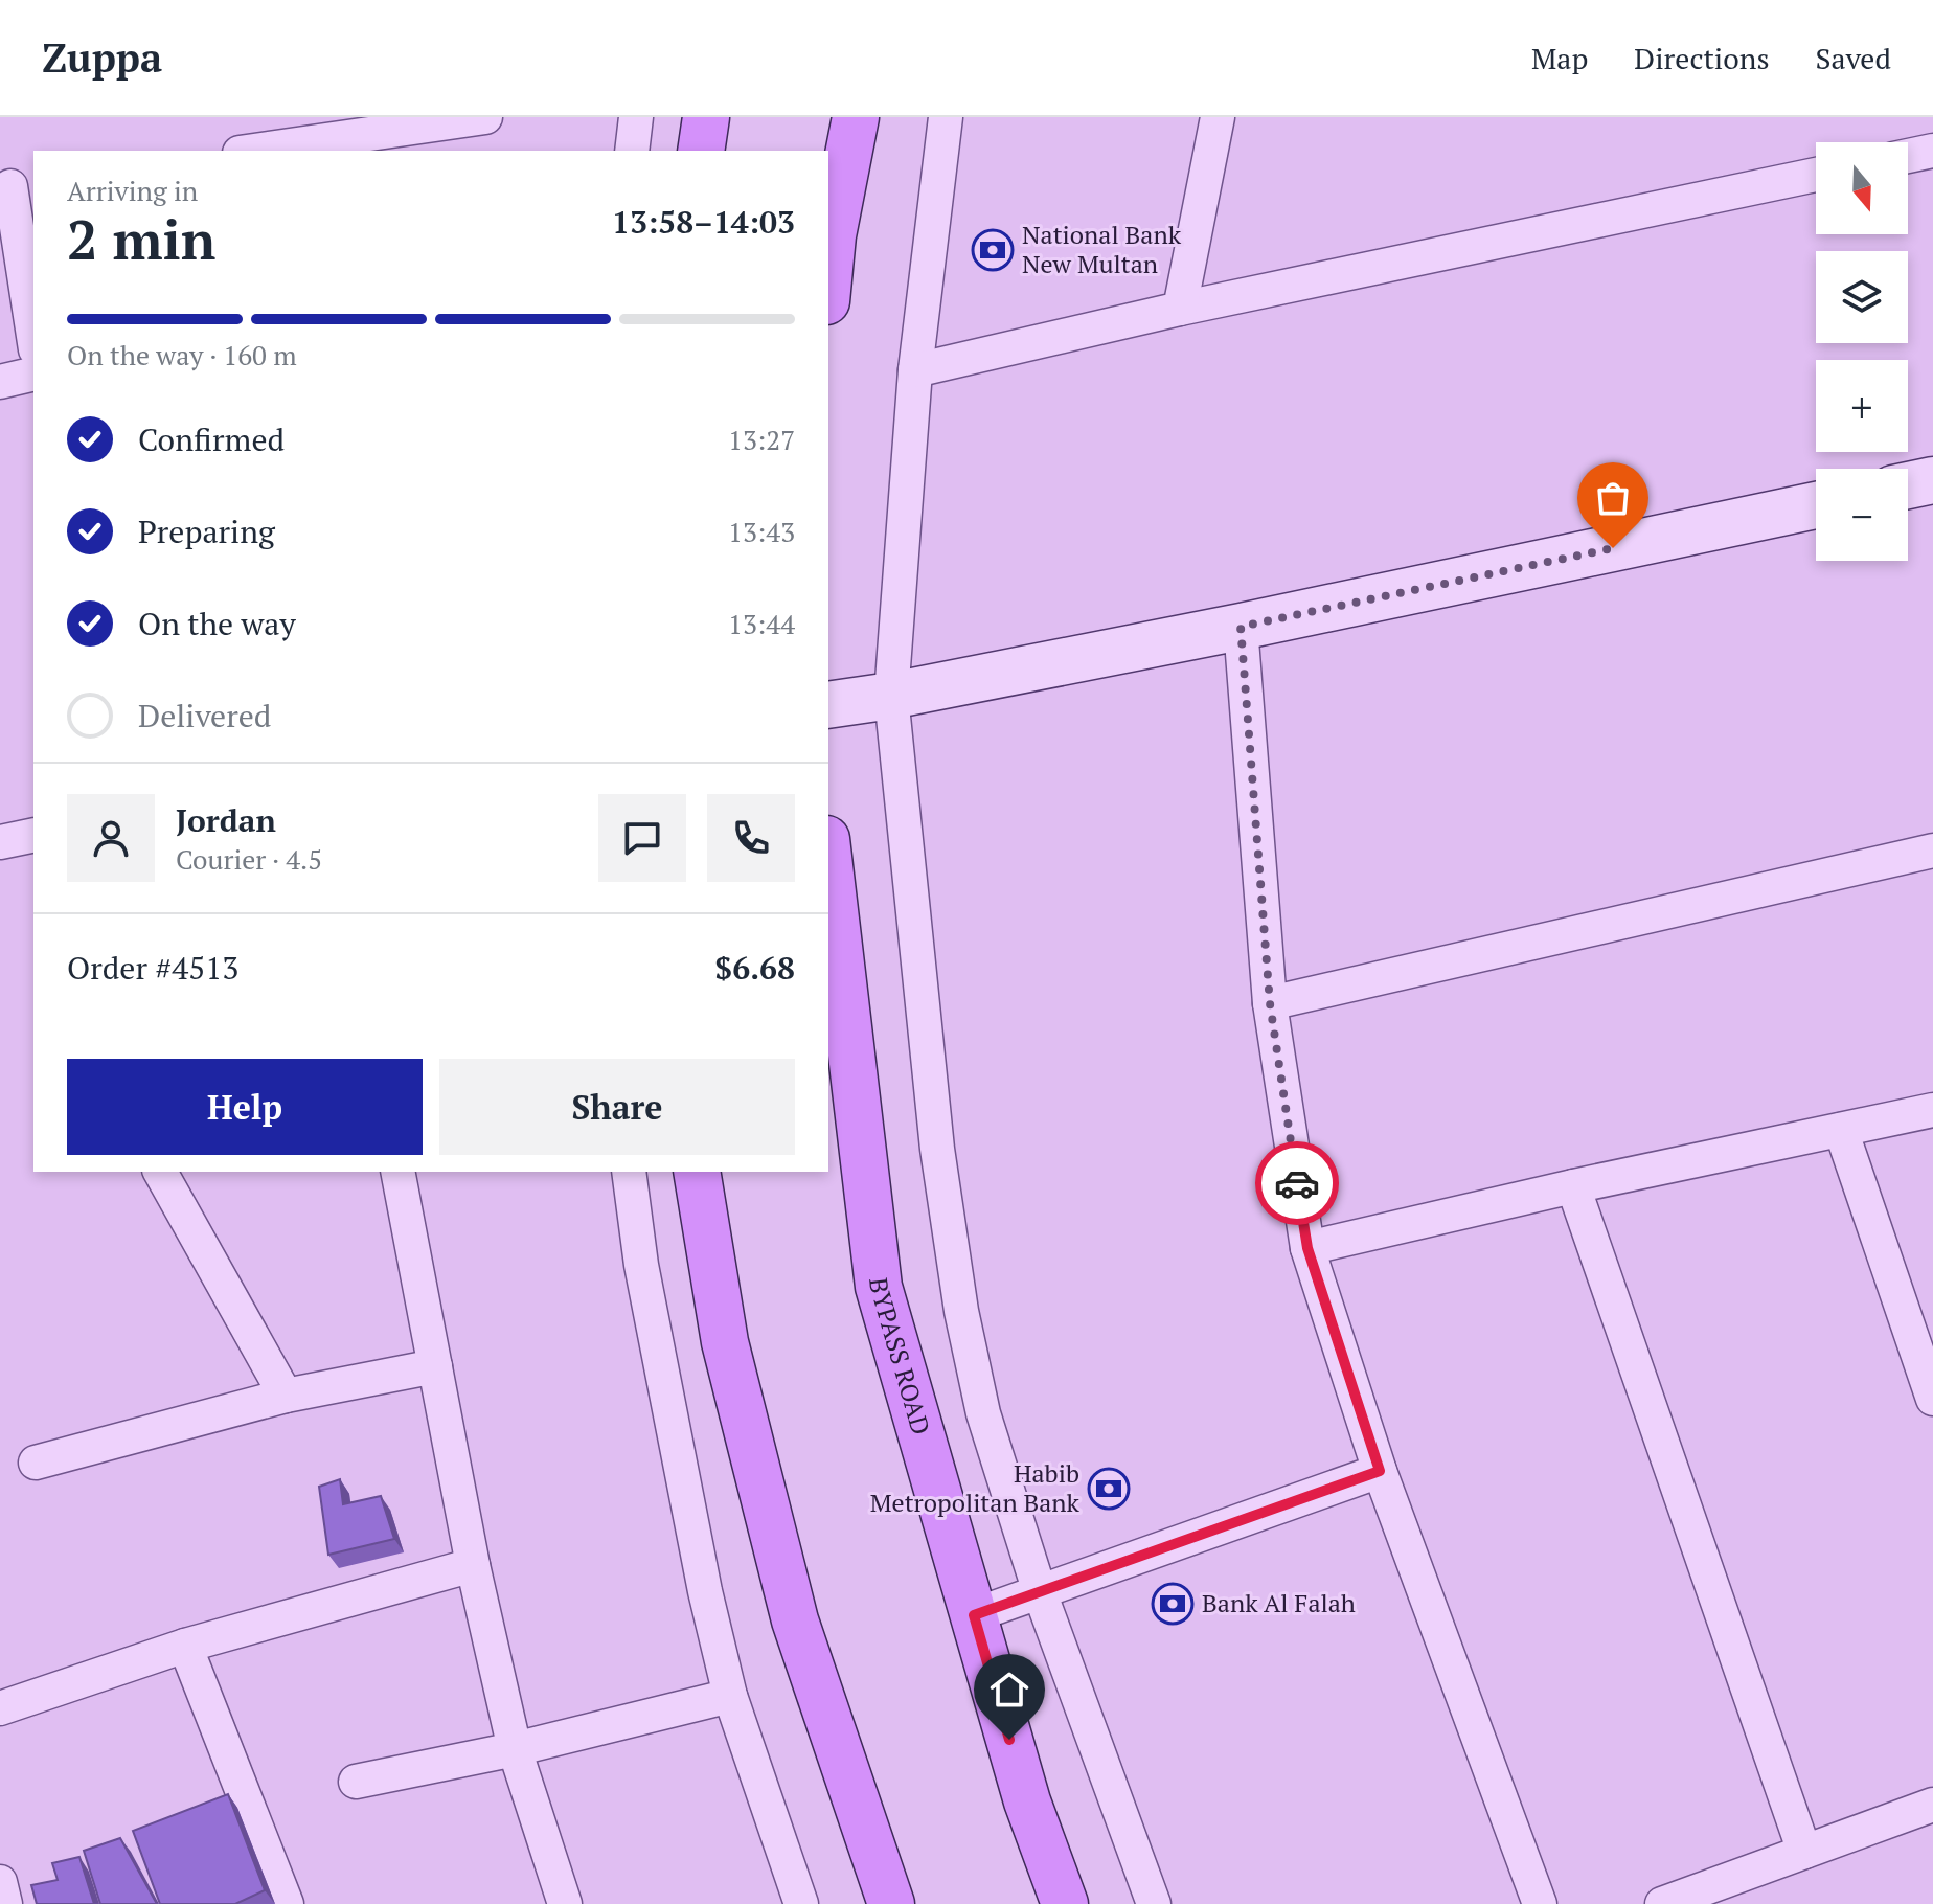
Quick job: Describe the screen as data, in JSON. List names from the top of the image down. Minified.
{"streets":{"main road":["BYPASS ROAD"]},"places":{"bank":["National Bank New Multan","Habib Metropolitan Bank","Bank Al Falah"]},"north":"bottom","page":{"header":"Zuppa","nav":["Map","Directions","Saved"],"map_buttons":["+","−"],"heading":["2 min","Arriving in","13:58–14:03"],"panel":["Jordan","Courier · 4.5","Order #4513","$6.68"],"bar":"On the way · 160 m","list":[["Confirmed","13:27"],["Preparing","13:43"],["On the way","13:44"],"Delivered"],"buttons":["Help","Share"]}}
